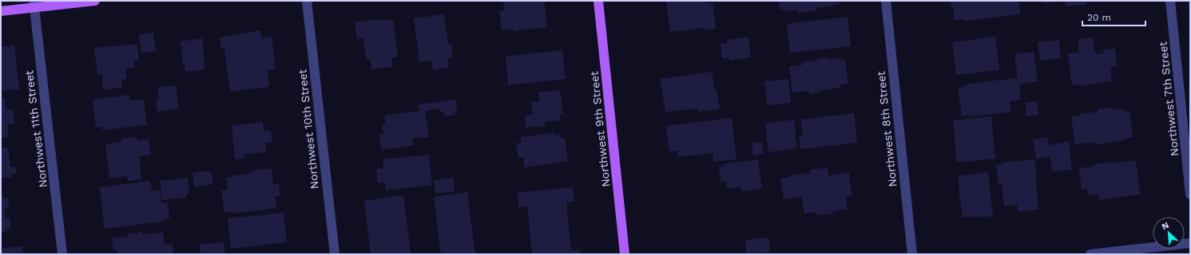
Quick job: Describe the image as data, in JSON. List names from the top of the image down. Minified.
{"streets":{"main road":["Northwest 9th Street"],"street":["Northwest 7th Street","Northwest 11th Street","Northwest 10th Street","Northwest 8th Street"]},"scale_bar":"20 m","north":"top left"}
